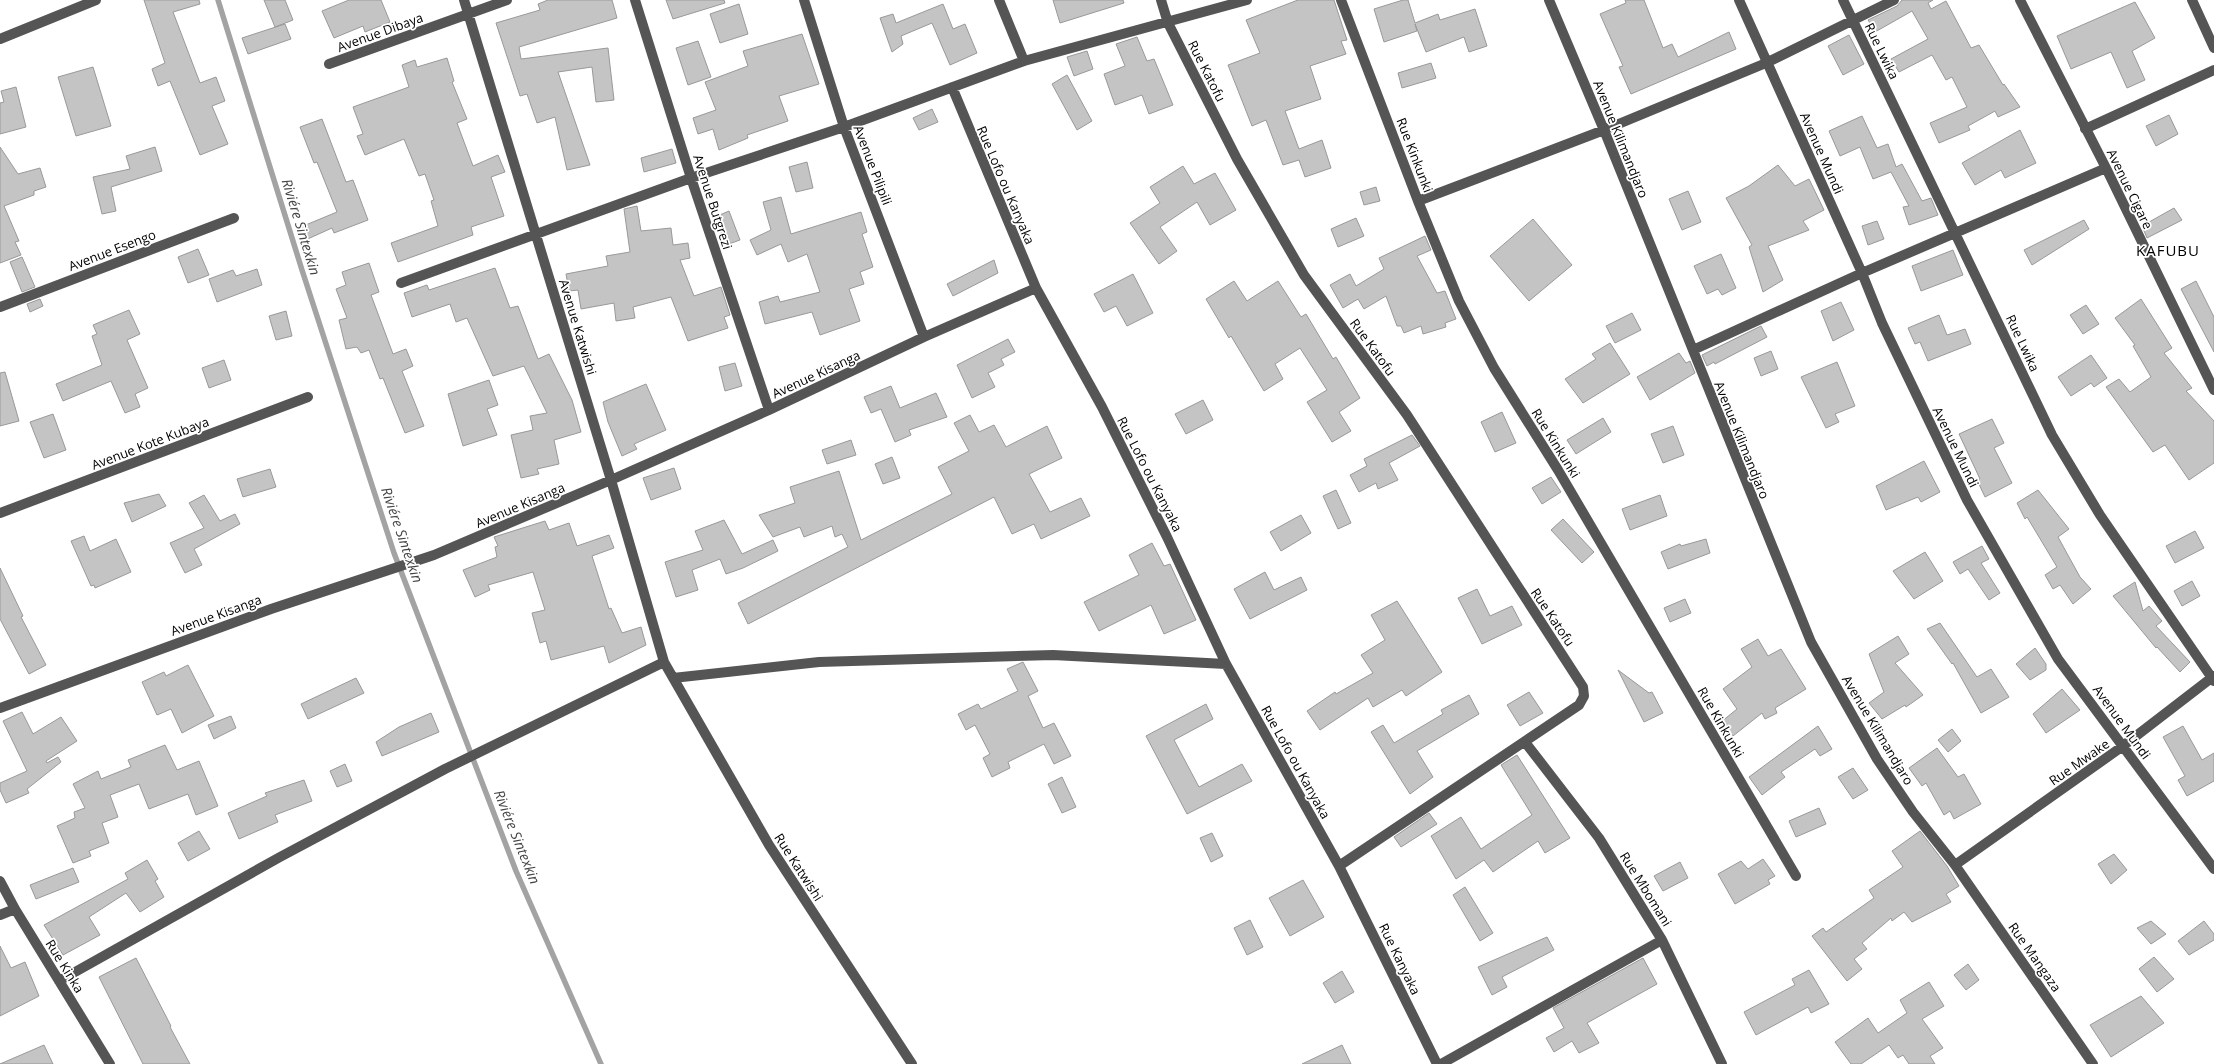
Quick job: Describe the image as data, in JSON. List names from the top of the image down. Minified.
{"streets":{"street":["Avenue Dibaya","Rue Lwika","Rue Katofu","Avenue Kilimandjaro","Avenue Mundi","Rue Kinkunki","Avenue Pilipili","Rue Lofo ou Kanyaka","Avenue Cigare","Avenue Butgrezi","Avenue Esengo","Avenue Katwishi","Avenue Kisanga","Avenue Kote Kubaya","Rue Mwake","Rue Katwishi","Rue Mbomani","Rue Mangaza","Rue Kanyaka","Rue Kinka"]},"crossings":[["Avenue Dibaya","Avenue Katwishi"],["Rue Lwika","Rue Mwake"],["Rue Katofu","Rue Mbomani"],["Avenue Kilimandjaro","Rue Mwake"],["Avenue Kilimandjaro","Rue Mangaza"],["Avenue Mundi","Rue Mwake"],["Avenue Pilipili","Avenue Kisanga"],["Rue Lofo ou Kanyaka","Avenue Kisanga"],["Rue Lofo ou Kanyaka","Rue Kanyaka"],["Avenue Butgrezi","Avenue Kisanga"],["Avenue Katwishi","Avenue Kisanga"],["Avenue Katwishi","Rue Katwishi"],["Rue Mwake","Rue Mangaza"]],"districts":["KAFUBU"],"water":["Riviére Sintexkin"]}
